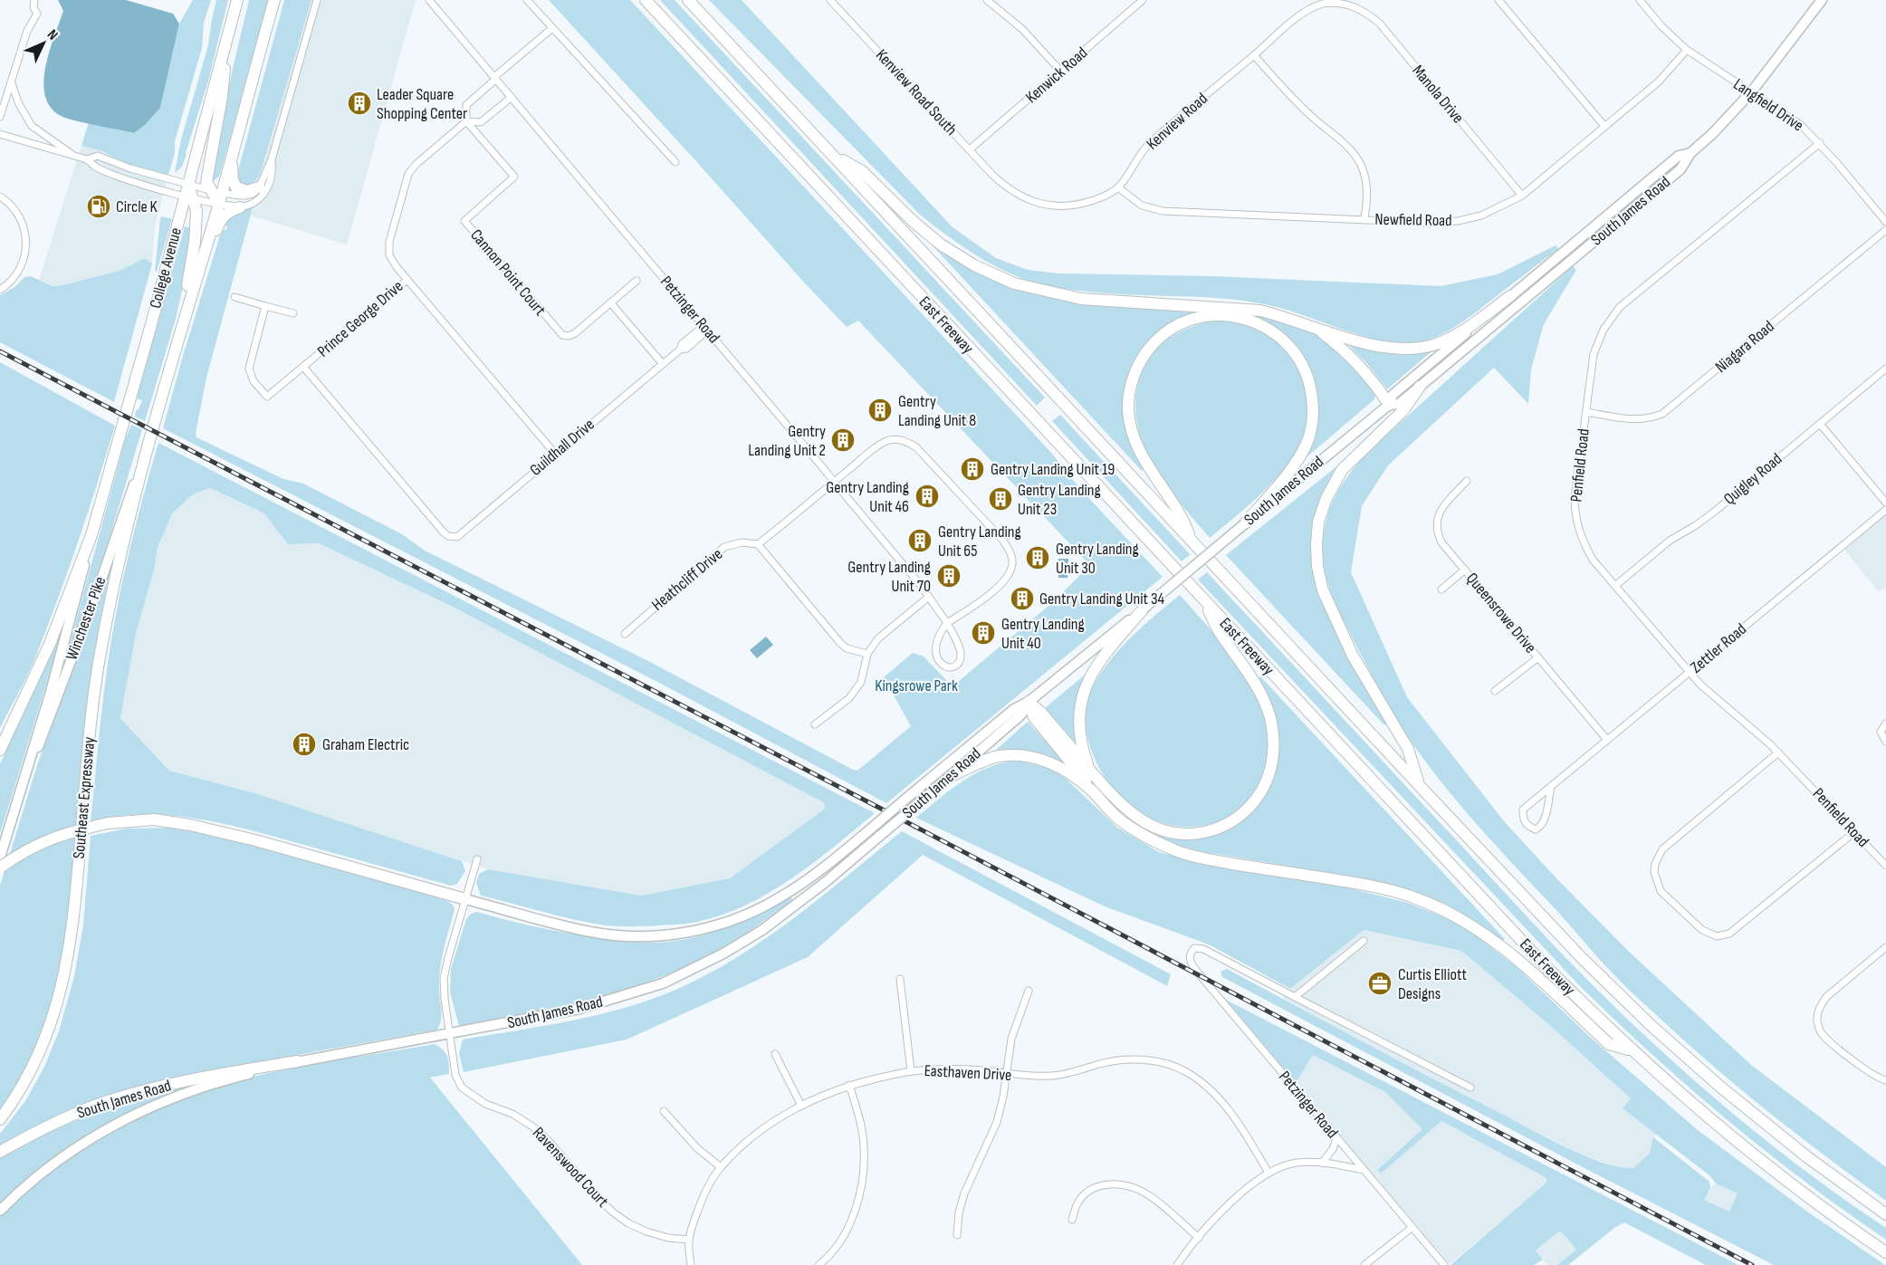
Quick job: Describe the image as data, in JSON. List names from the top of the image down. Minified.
{"streets":{"highway":["South James Road","College Avenue","East Freeway","Southeast Expressway"],"main road":["Winchester Pike"],"street":["Kenwick Road","Kenview Road South","Manola Drive","Langfield Drive","Kenview Road","Newfield Road","Cannon Point Court","Petzinger Road","Prince George Drive","Niagara Road","Guildhall Drive","Penfield Road","Quigley Road","Heathcliff Drive","Queensrowe Drive","Zettler Road","Easthaven Drive","Ravenswood Court"]},"crossings":[["Kenwick Road","Kenview Road South"],["Kenview Road South","Kenview Road"],["Manola Drive","Kenview Road"],["Manola Drive","Newfield Road"],["Langfield Drive","South James Road"],["Langfield Drive","Newfield Road"],["Langfield Drive","Penfield Road"],["Kenview Road","Newfield Road"],["South James Road","Ravenswood Court"],["College Avenue","Winchester Pike"],["College Avenue","Southeast Expressway"],["Cannon Point Court","Prince George Drive"],["Petzinger Road","Prince George Drive"],["Petzinger Road","Guildhall Drive"],["Prince George Drive","Guildhall Drive"],["Niagara Road","Penfield Road"],["Penfield Road","Quigley Road"],["Penfield Road","Zettler Road"],["Queensrowe Drive","Zettler Road"],["Winchester Pike","Southeast Expressway"],["Easthaven Drive","Ravenswood Court"]],"parks":["Kingsrowe Park"],"places":{"building":["Leader Square Shopping Center","Gentry Landing Unit 8","Gentry Landing Unit 2","Gentry Landing Unit 19","Gentry Landing Unit 46","Gentry Landing Unit 23","Gentry Landing Unit 65","Gentry Landing Unit 30","Gentry Landing Unit 70","Gentry Landing Unit 34","Gentry Landing Unit 40","Graham Electric"],"fuel station":["Circle K"],"office":["Curtis Elliott Designs"]},"north":"top right"}
